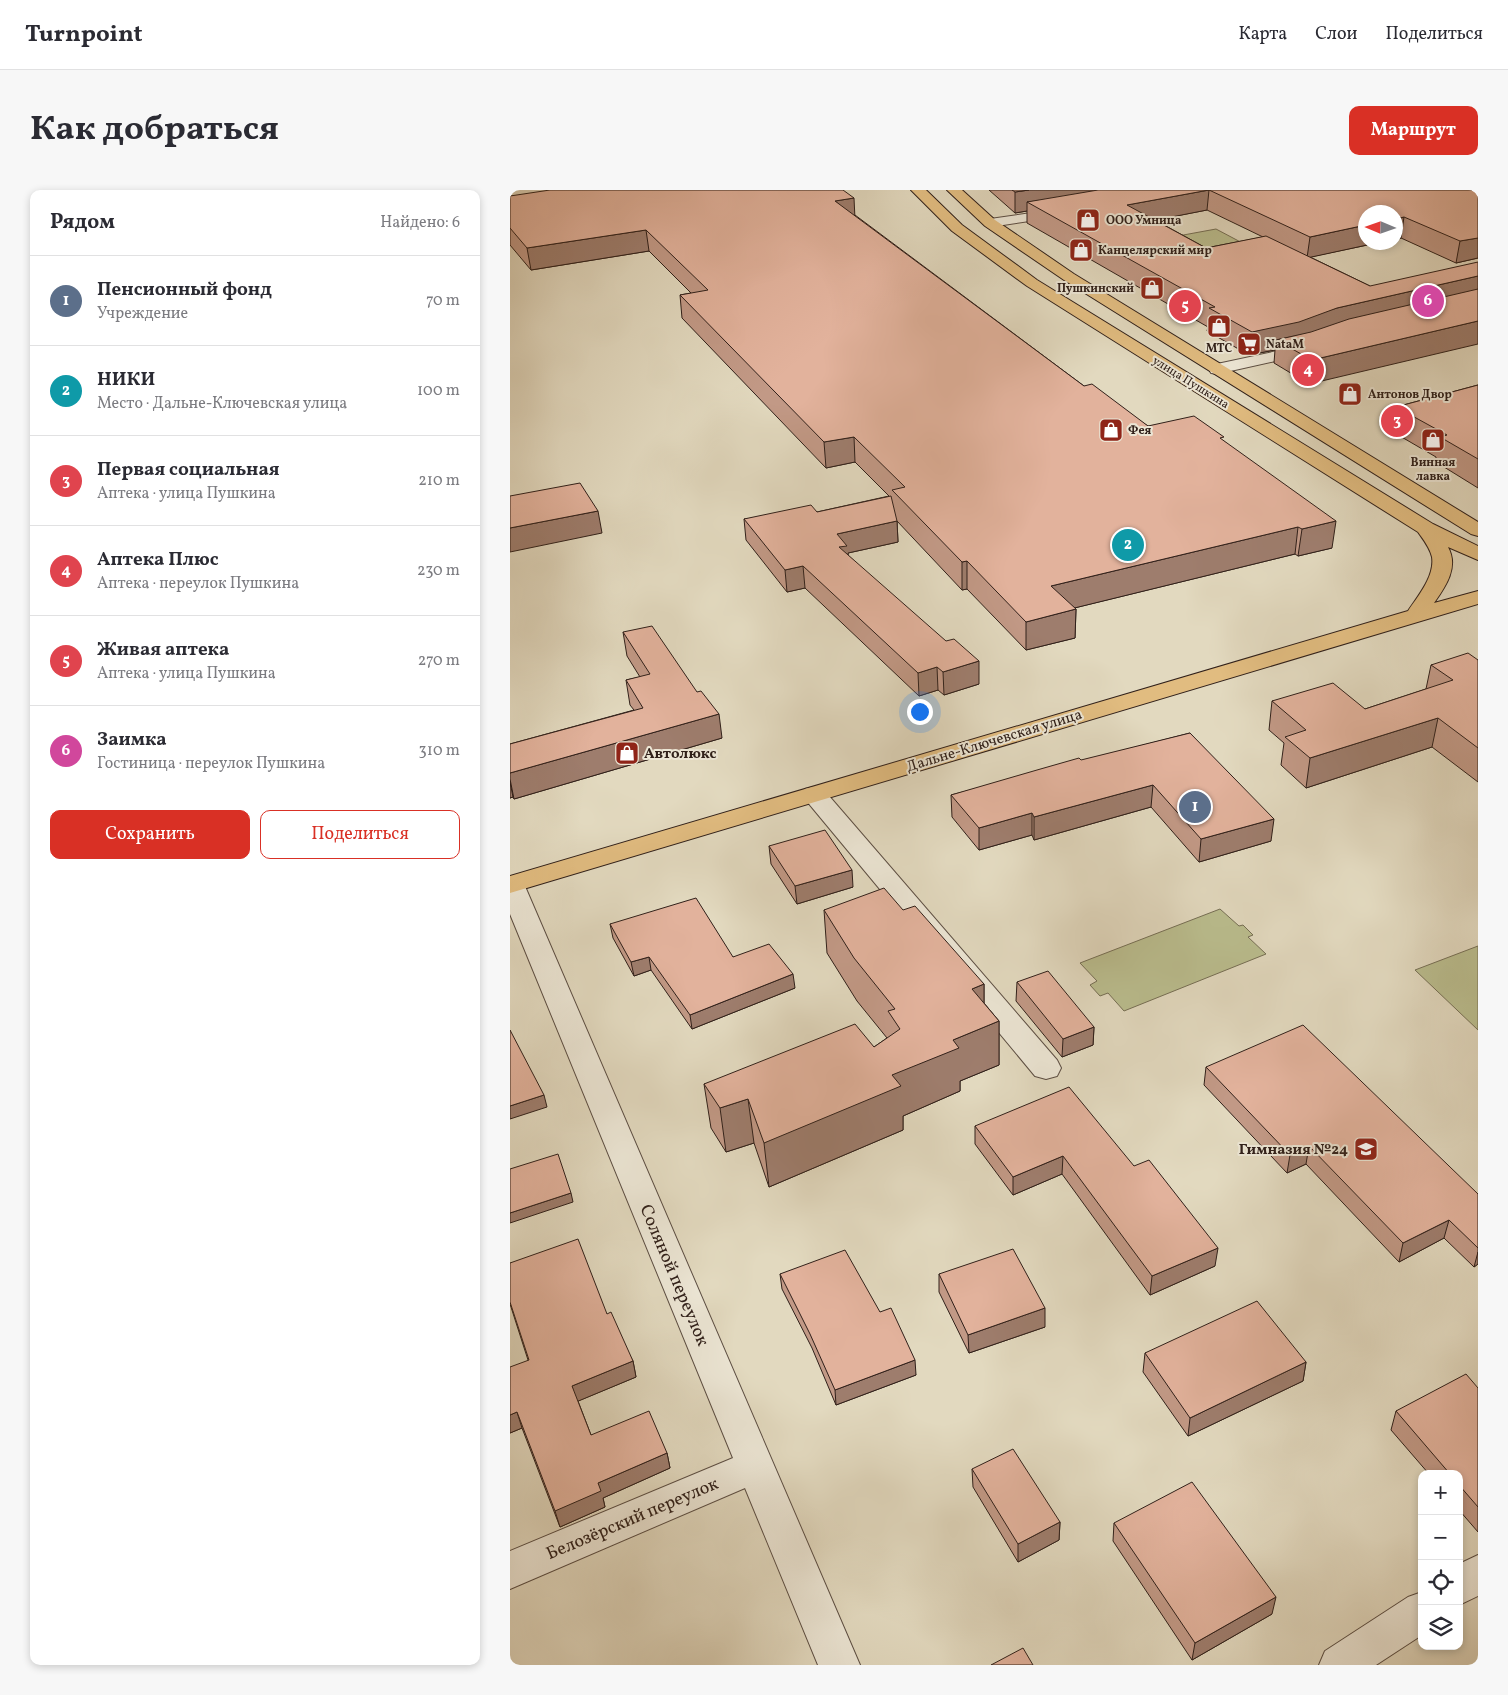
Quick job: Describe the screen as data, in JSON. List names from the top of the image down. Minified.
{"streets":{"main road":["улица Пушкина","Дальне-Ключевская улица"],"street":["Соляной переулок","Белозёрский переулок"]},"crossings":[["Дальне-Ключевская улица","Соляной переулок"],["Соляной переулок","Белозёрский переулок"]],"places":{"shop":["ООО Умница","Канцелярский мир","Пушкинский","МТС","Антонов Двор","Фея","Винная лавка","Автолюкс"],"supermarket":["NataM"],"school or university":["Гимназия №24"]},"north":"left","page":{"header":"Turnpoint","nav":["Карта","Слои","Поделиться"],"title":"Как добраться","buttons":["Маршрут",["Сохранить","Поделиться"]],"heading":["Рядом","Найдено: 6"],"list":[{"mark":"1","name":"Пенсионный фонд","note":"Учреждение","value":"70 m"},{"mark":"2","name":"НИКИ","note":"Место · Дальне-Ключевская улица","value":"100 m"},{"mark":"3","name":"Первая социальная","note":"Аптека · улица Пушкина","value":"210 m"},{"mark":"4","name":"Аптека Плюс","note":"Аптека · переулок Пушкина","value":"230 m"},{"mark":"5","name":"Живая аптека","note":"Аптека · улица Пушкина","value":"270 m"},{"mark":"6","name":"Заимка","note":"Гостиница · переулок Пушкина","value":"310 m"}],"pins":["6","5","4","3","2","1"],"map_buttons":["+","−"]}}
